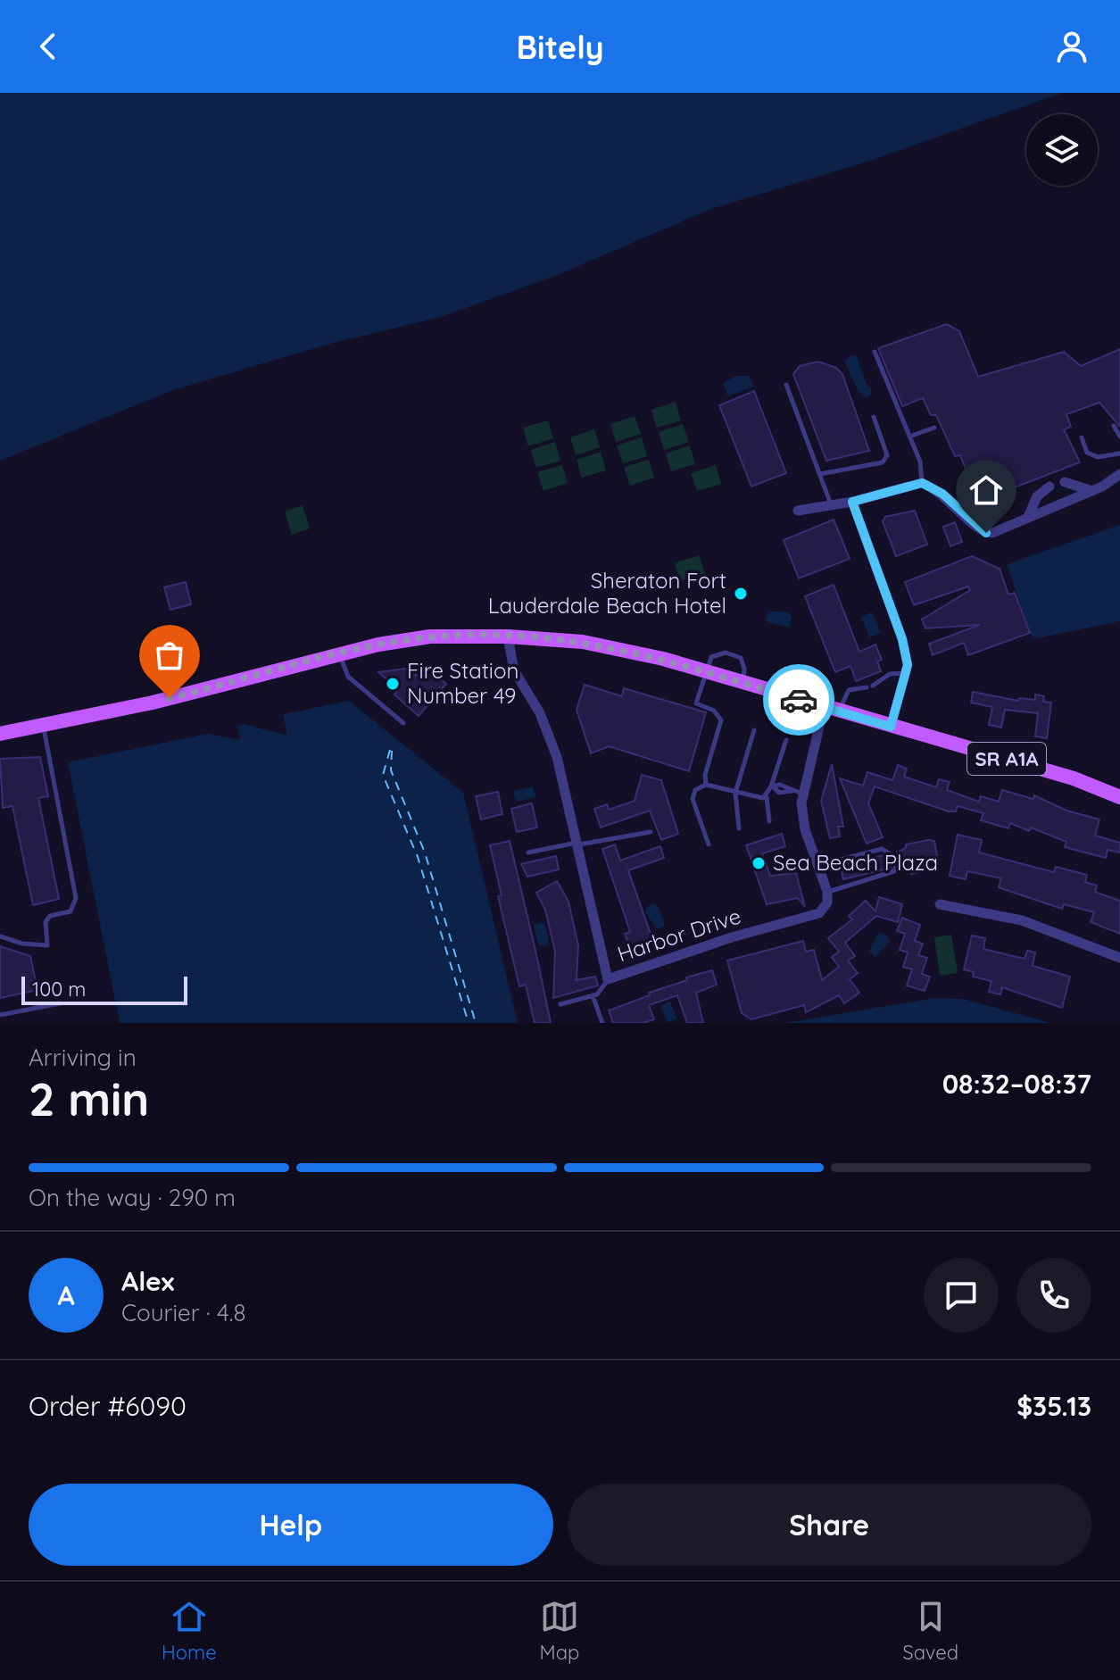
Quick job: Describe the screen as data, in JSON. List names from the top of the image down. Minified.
{"streets":{"main road":["SR A1A"],"street":["Harbor Drive"]},"crossings":[["SR A1A","Harbor Drive"]],"places":["Sheraton Fort Lauderdale Beach Hotel","Fire Station Number 49","Sea Beach Plaza"],"scale_bar":"100 m","page":{"header":"Bitely","scale":"100 m","heading":["2 min","Arriving in","08:32–08:37"],"panel":["Alex","Courier · 4.8","Order #6090","$35.13"],"bar":"On the way · 290 m","round":"A","buttons":["Help","Share"],"tabs":["Home","Map","Saved"]}}
